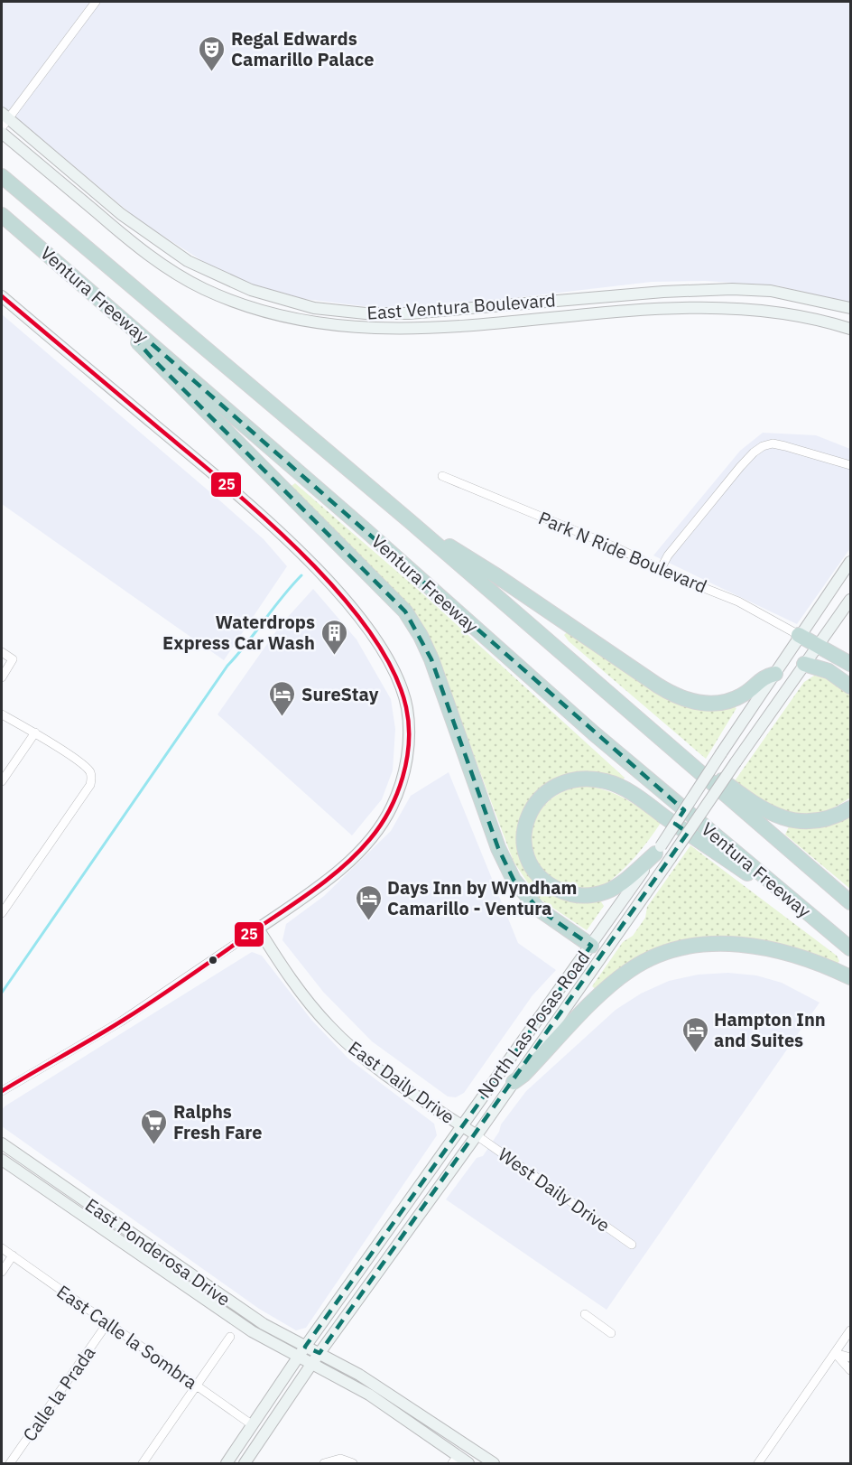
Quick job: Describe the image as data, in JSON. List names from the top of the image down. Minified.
{"streets":{"highway":["Ventura Freeway"],"main road":["East Ventura Boulevard","North Las Posas Road","East Daily Drive","East Ponderosa Drive"],"street":["Park N Ride Boulevard","West Daily Drive","East Calle la Sombra","Calle la Prada"]},"crossings":[["Park N Ride Boulevard","North Las Posas Road"],["North Las Posas Road","East Daily Drive"],["North Las Posas Road","West Daily Drive"],["North Las Posas Road","East Ponderosa Drive"],["North Las Posas Road","East Calle la Sombra"],["East Daily Drive","West Daily Drive"],["East Calle la Sombra","Calle la Prada"]],"places":{"theatre":["Regal Edwards Camarillo Palace"],"building":["Waterdrops Express Car Wash"],"hotel":["SureStay","Days Inn by Wyndham Camarillo - Ventura","Hampton Inn and Suites"],"supermarket":["Ralphs Fresh Fare"]},"lines":["transit line 25"]}
